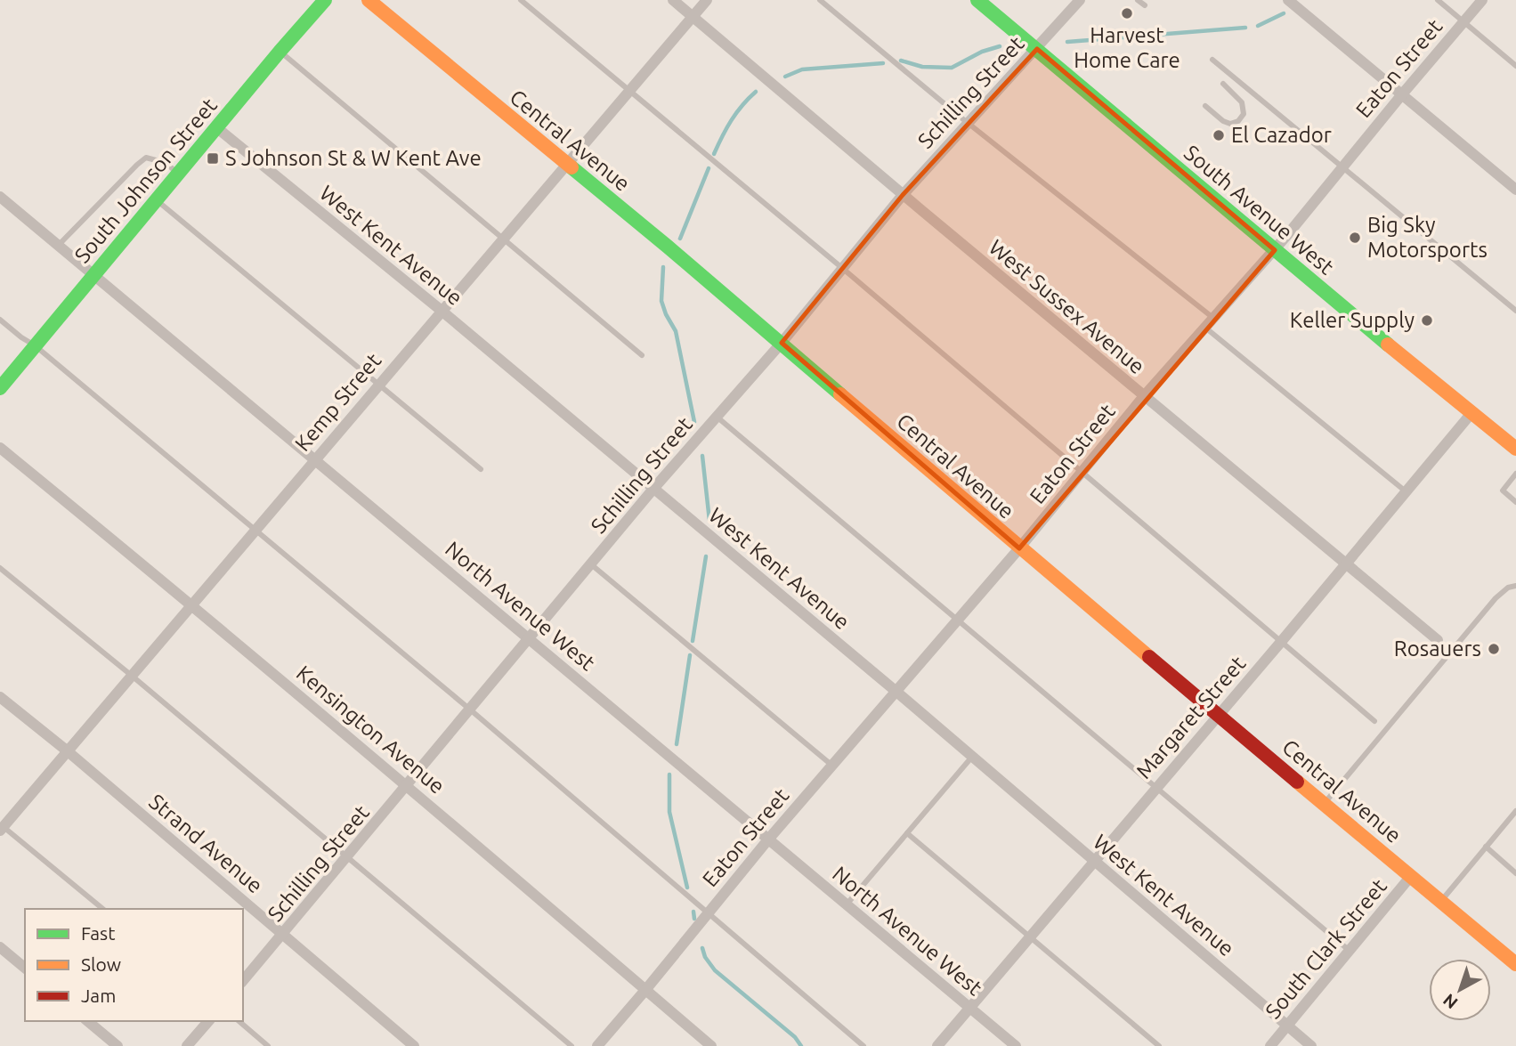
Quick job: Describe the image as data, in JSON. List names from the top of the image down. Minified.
{"streets":{"street":["Eaton Street","Schilling Street","Central Avenue","South Johnson Street","South Avenue West","West Kent Avenue","West Sussex Avenue","Kemp Street","North Avenue West","Margaret Street","Kensington Avenue","Strand Avenue","South Clark Street"]},"crossings":[["Eaton Street","Central Avenue"],["Eaton Street","South Avenue West"],["Eaton Street","West Kent Avenue"],["Eaton Street","West Sussex Avenue"],["Eaton Street","North Avenue West"],["Eaton Street","Kensington Avenue"],["Schilling Street","Central Avenue"],["Schilling Street","South Avenue West"],["Schilling Street","West Kent Avenue"],["Schilling Street","West Sussex Avenue"],["Schilling Street","North Avenue West"],["Schilling Street","Kensington Avenue"],["Schilling Street","Strand Avenue"],["Central Avenue","Kemp Street"],["Central Avenue","Margaret Street"],["Central Avenue","South Clark Street"],["South Johnson Street","West Kent Avenue"],["South Johnson Street","North Avenue West"],["South Avenue West","Margaret Street"],["West Kent Avenue","Kemp Street"],["West Kent Avenue","Margaret Street"],["West Kent Avenue","South Clark Street"],["West Sussex Avenue","Kemp Street"],["West Sussex Avenue","Margaret Street"],["Kemp Street","North Avenue West"],["Kemp Street","Kensington Avenue"],["Kemp Street","Strand Avenue"],["North Avenue West","Margaret Street"]],"places":{"other":["Harvest Home Care","El Cazador","Big Sky Motorsports","Keller Supply","Rosauers"],"transit":["S Johnson St & W Kent Ave"]},"legend":["Fast","Slow","Jam"],"north":"bottom left"}
